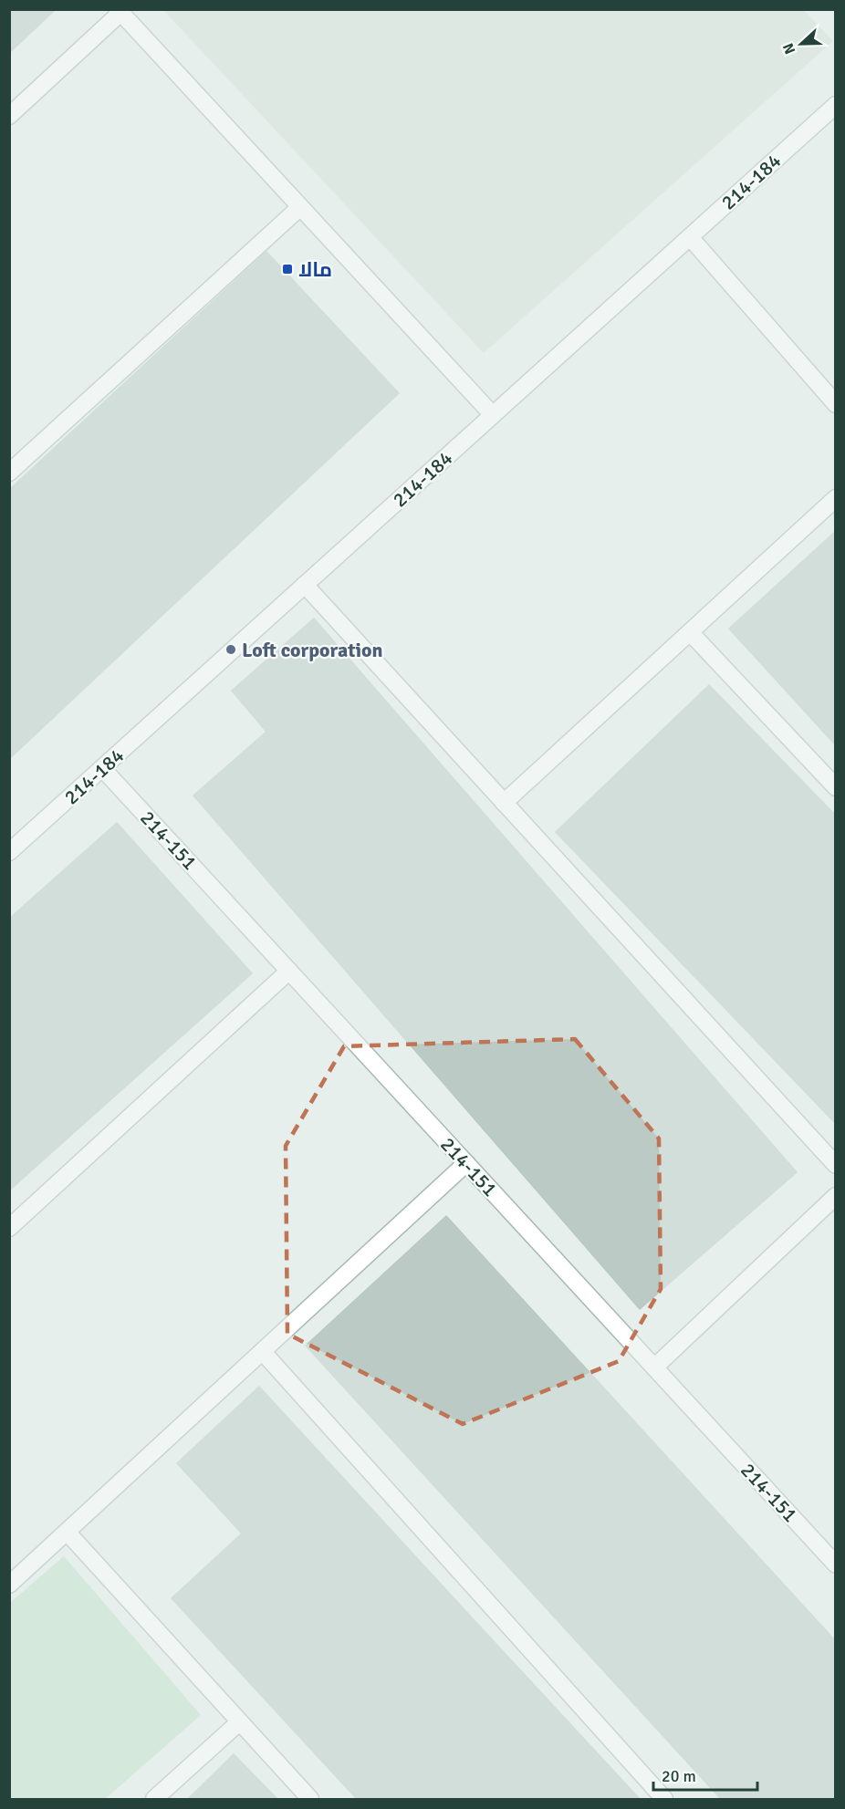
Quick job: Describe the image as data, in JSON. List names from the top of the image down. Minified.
{"streets":{"street":["214-184","214-151"]},"crossings":[["214-184","214-151"]],"places":{"transit":["مالا"],"other":["Loft corporation"]},"scale_bar":"20 m","north":"left"}
